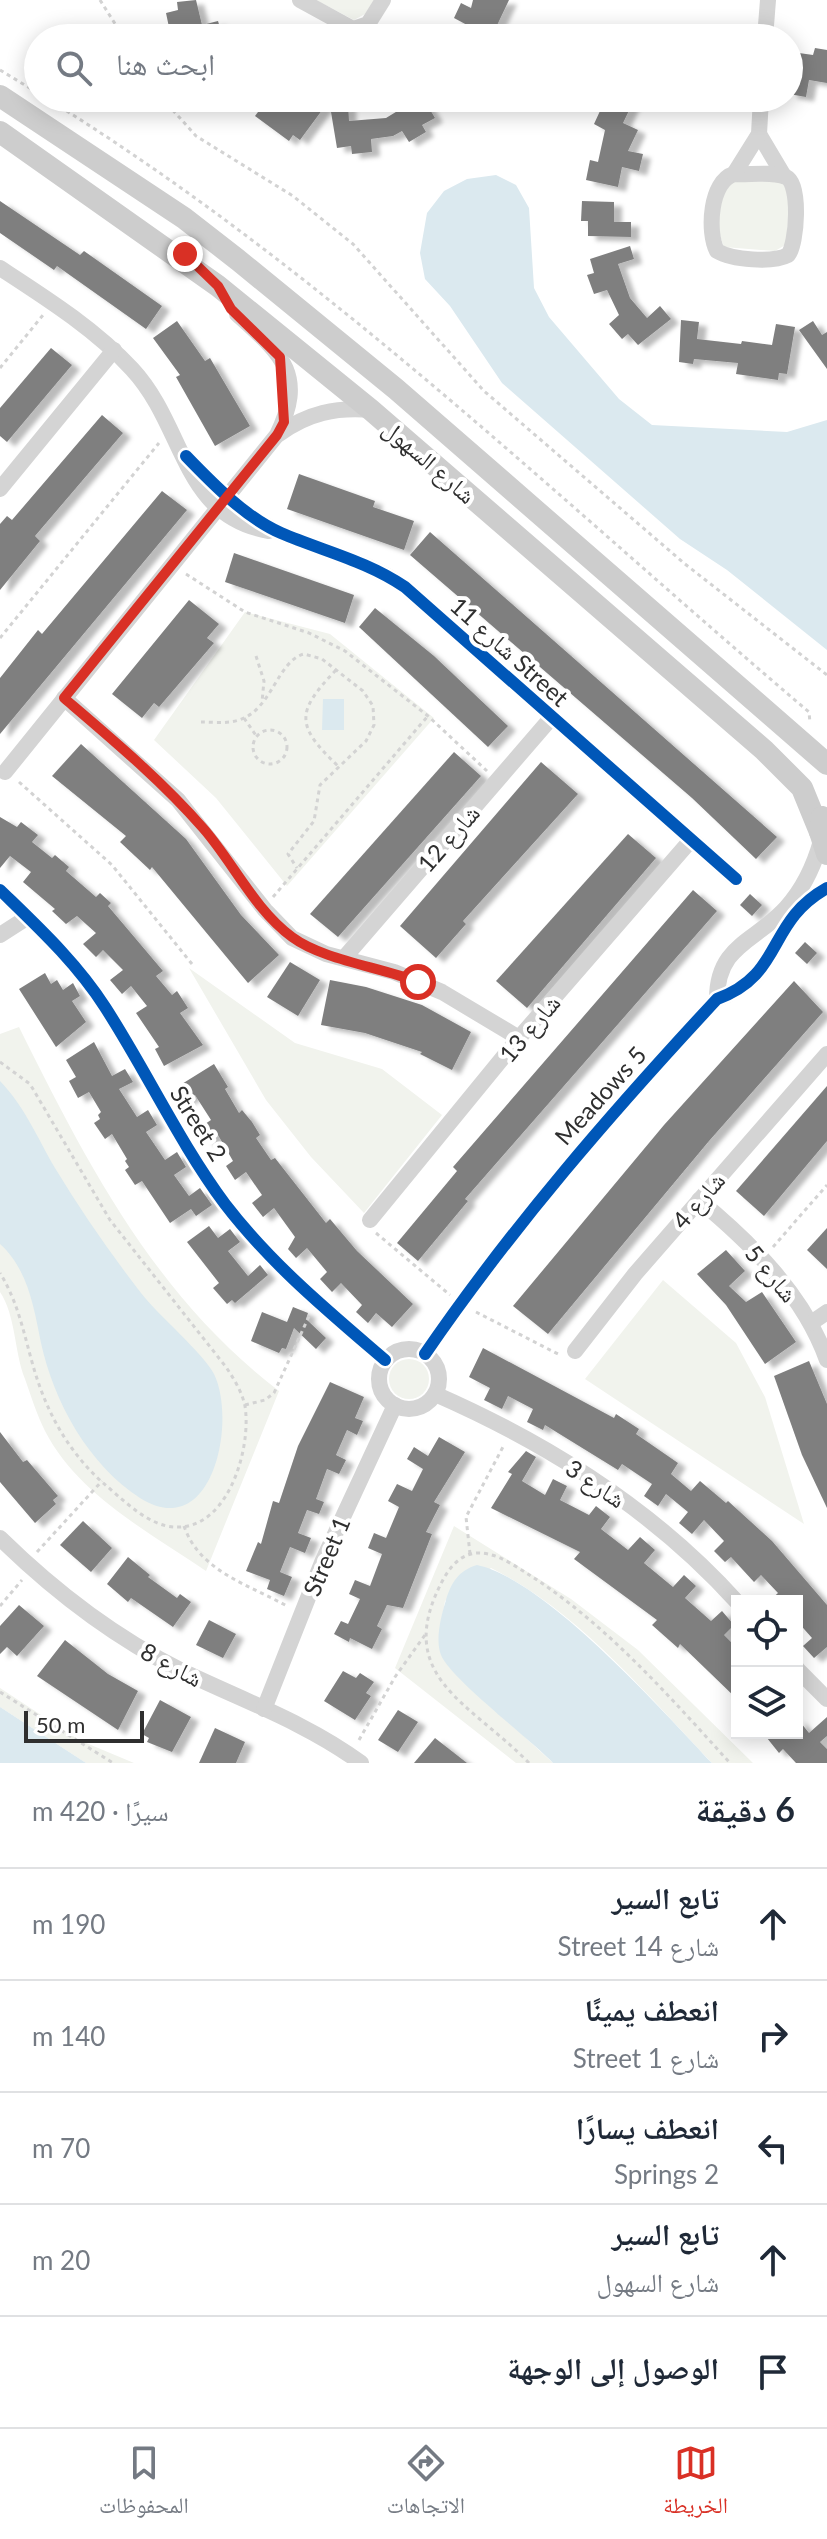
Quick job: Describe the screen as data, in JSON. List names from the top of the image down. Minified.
{"streets":{"main road":["شارع السهول"],"street":["شارع 11 Street","شارع 12","شارع 13","Meadows 5","Street 2","شارع 4","شارع 5","شارع 3","Street 1","شارع 8"]},"crossings":[["شارع 11 Street","شارع 12"],["شارع 11 Street","شارع 13"],["Meadows 5","Street 2"],["Meadows 5","شارع 3"],["Meadows 5","Street 1"],["Street 2","شارع 3"],["Street 2","Street 1"],["شارع 4","شارع 5"],["شارع 3","Street 1"],["Street 1","شارع 8"]],"scale_bar":"50 m","page":{"search":"ابحث هنا","scale":"50 m","heading":["6 دقيقة","سيرًا · 420 m"],"list":[["تابع السير","شارع 14 Street","190 m"],["انعطف يمينًا","شارع 1 Street","140 m"],["انعطف يسارًا","Springs 2","70 m"],["تابع السير","شارع السهول","20 m"],"الوصول إلى الوجهة"],"nav":["الخريطة","الاتجاهات","المحفوظات"]}}
